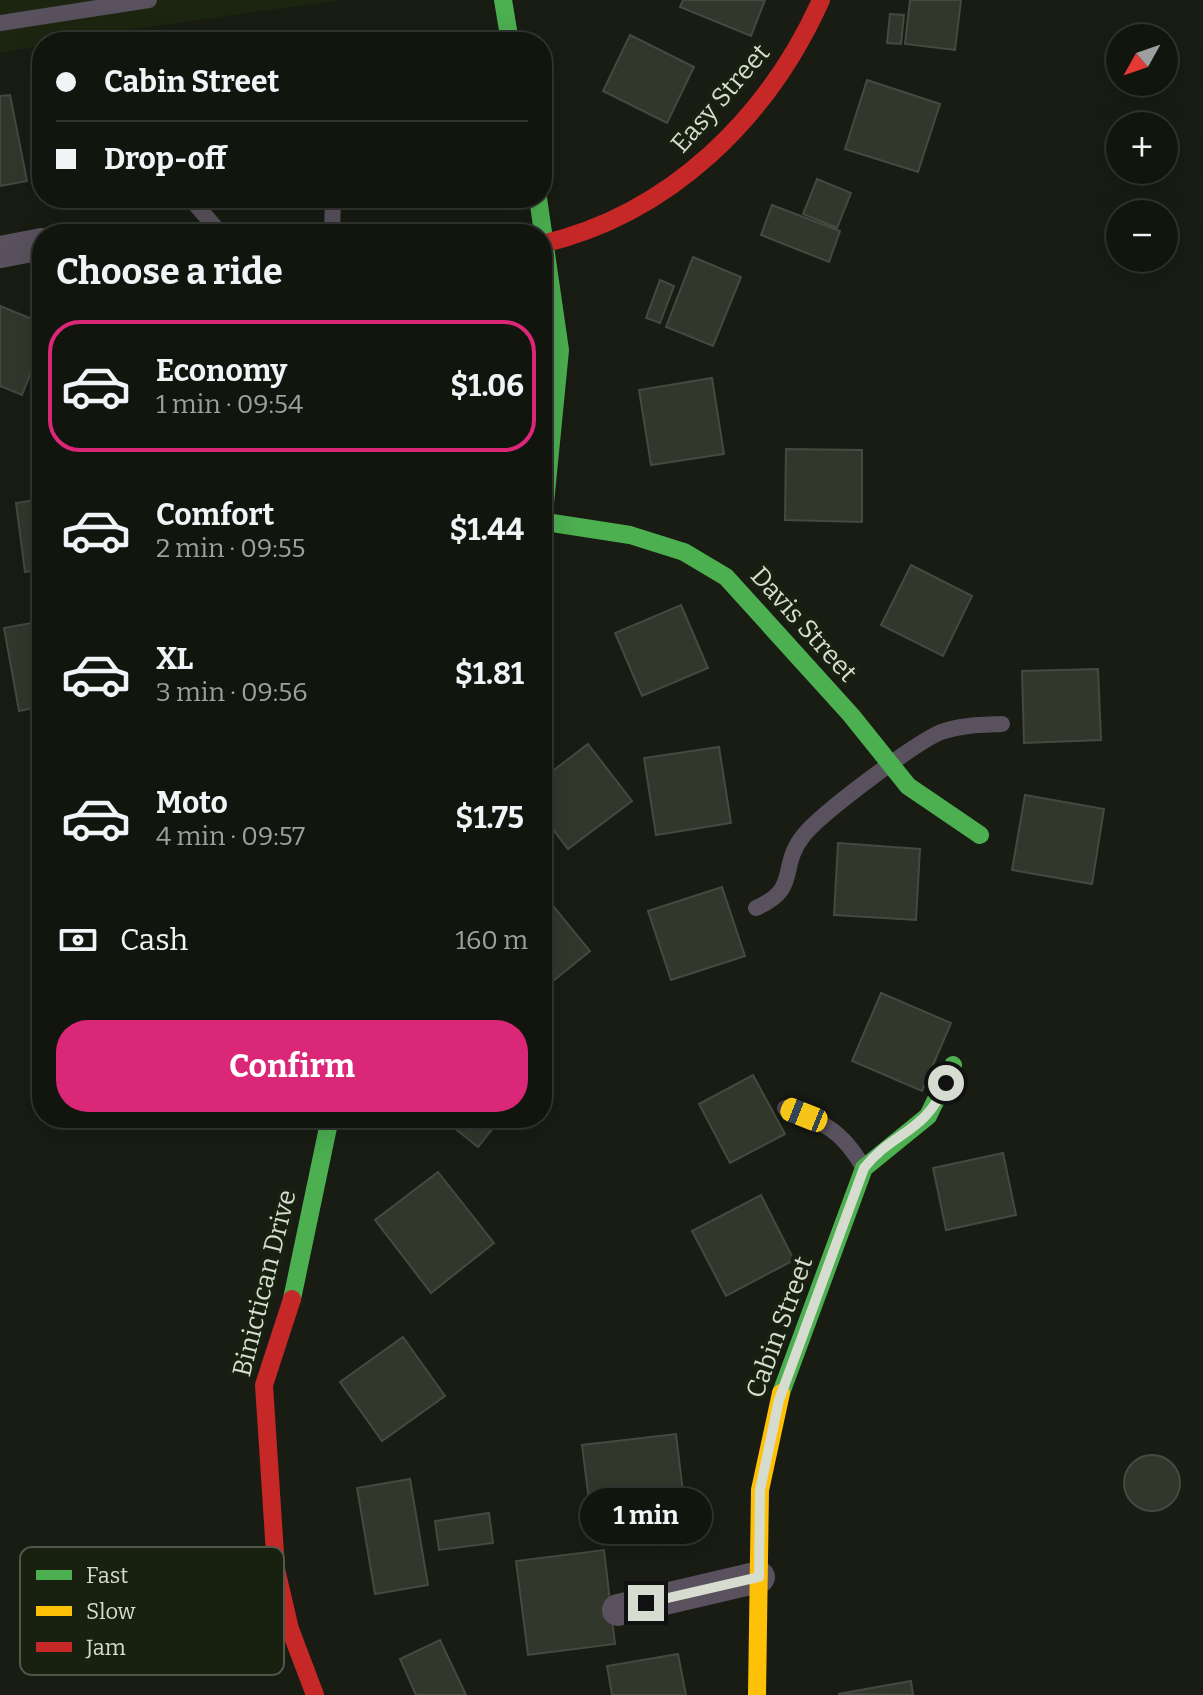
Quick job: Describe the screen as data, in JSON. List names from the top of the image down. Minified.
{"streets":{"street":["Easy Street","Davis Street","Binictican Drive","Cabin Street"]},"legend":["Fast","Slow","Jam"],"north":"bottom left","page":{"map_buttons":["+","−"],"banner":["Cabin Street","Drop-off"],"heading":"Choose a ride","list":[{"name":"Economy","note":"1 min · 09:54","value":"$1.06"},{"name":"Comfort","note":"2 min · 09:55","value":"$1.44"},{"name":"XL","note":"3 min · 09:56","value":"$1.81"},{"name":"Moto","note":"4 min · 09:57","value":"$1.75"}],"pay":["Cash","160 m"],"buttons":"Confirm","bubble":"1 min"}}
